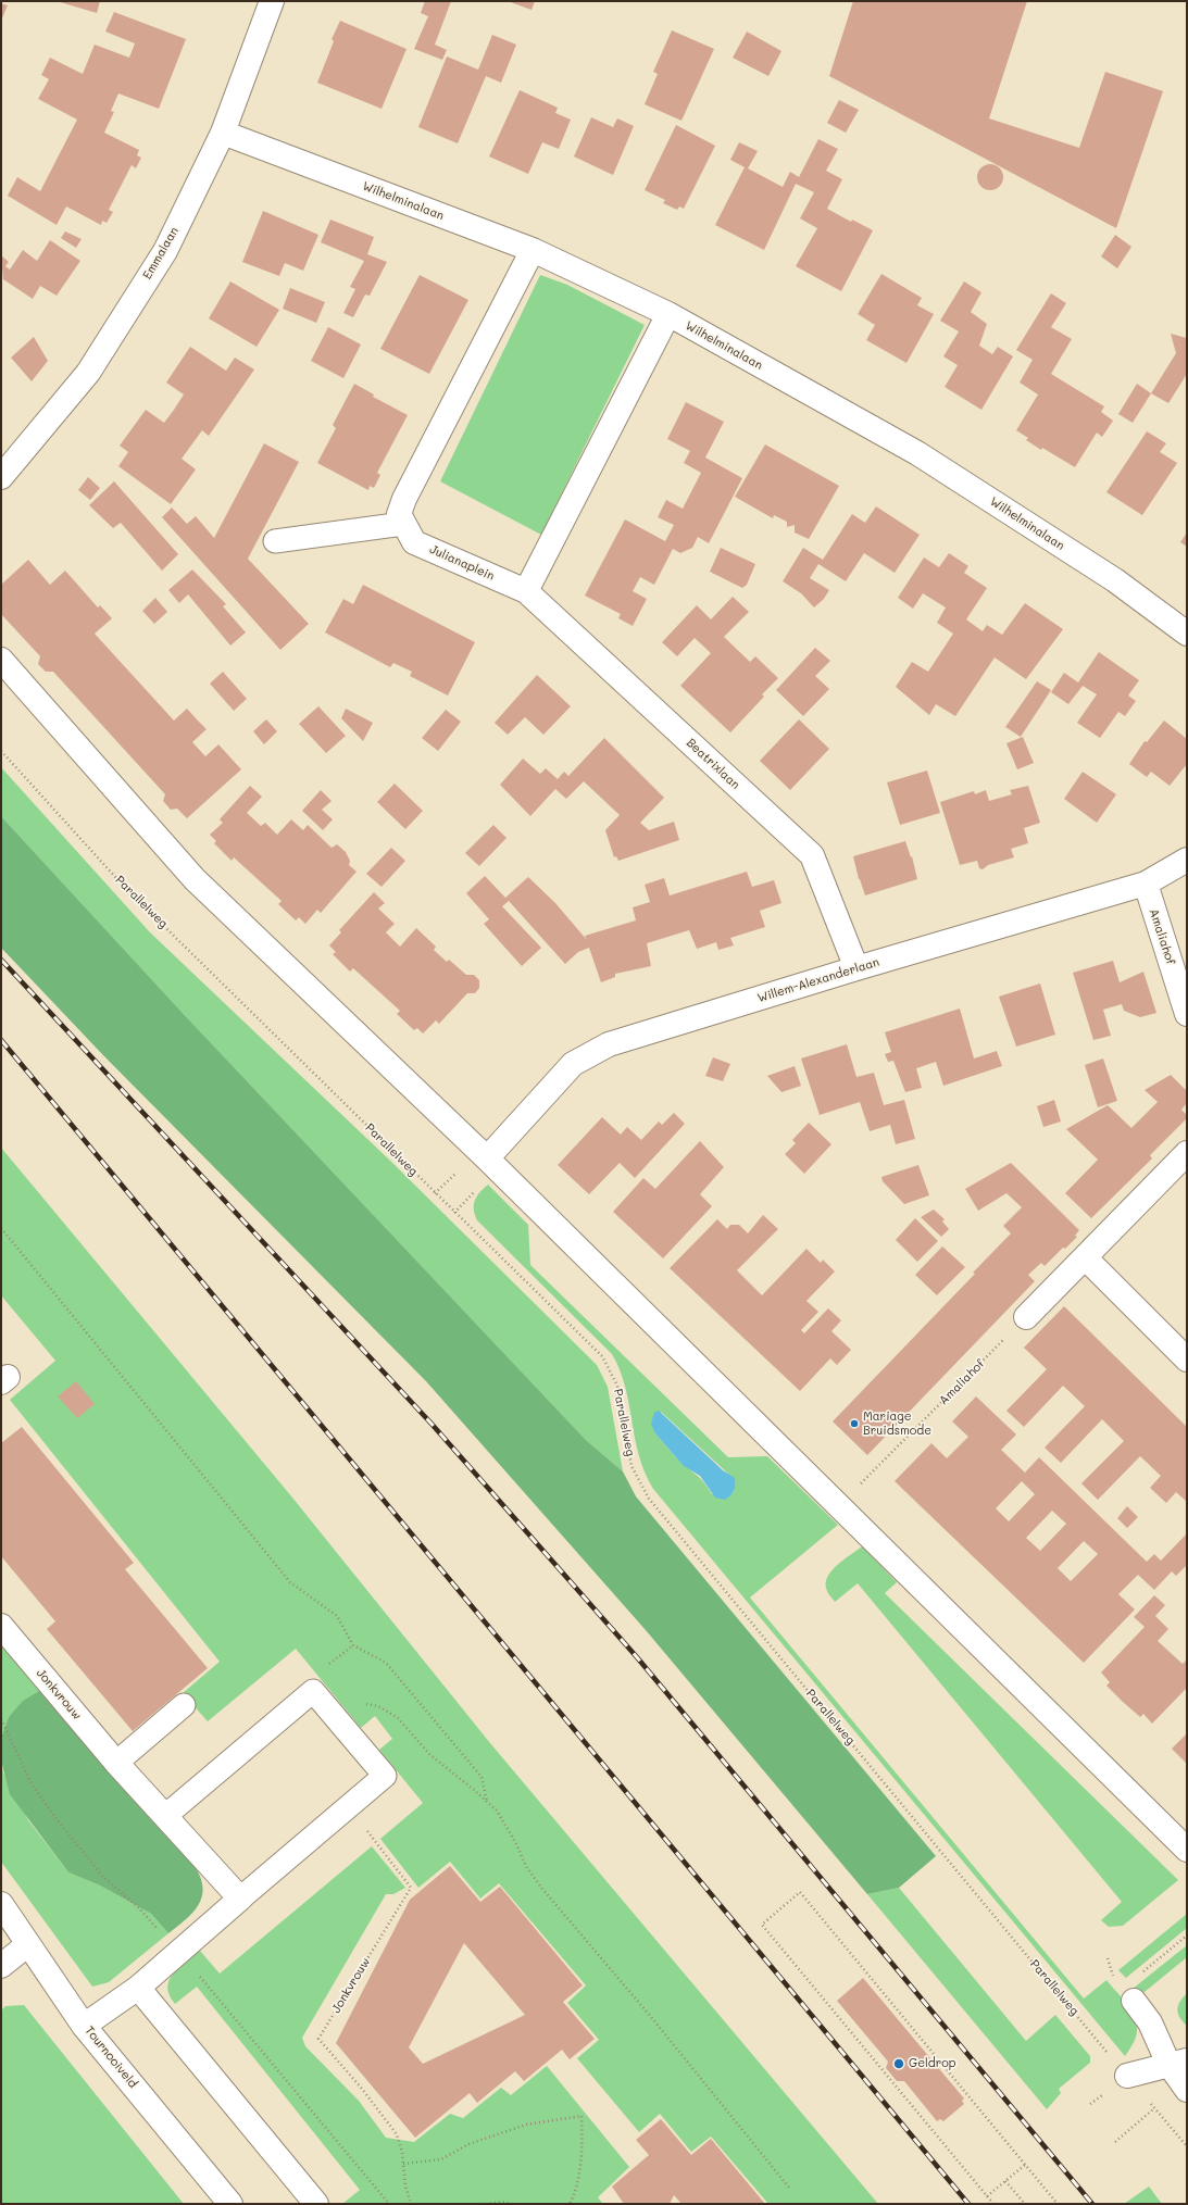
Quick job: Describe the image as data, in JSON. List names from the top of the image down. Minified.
{"streets":{"street":["Wilhelminalaan","Emmalaan","Julianaplein","Beatrixlaan","Amaliahof","Willem-Alexanderlaan","Jonkvrouw","Tournooiveld"],"path":["Parallelweg"]},"crossings":[["Wilhelminalaan","Emmalaan"],["Wilhelminalaan","Julianaplein"],["Julianaplein","Beatrixlaan"],["Beatrixlaan","Willem-Alexanderlaan"],["Amaliahof","Willem-Alexanderlaan"]],"places":["Mariage Bruidsmode","Geldrop"]}
